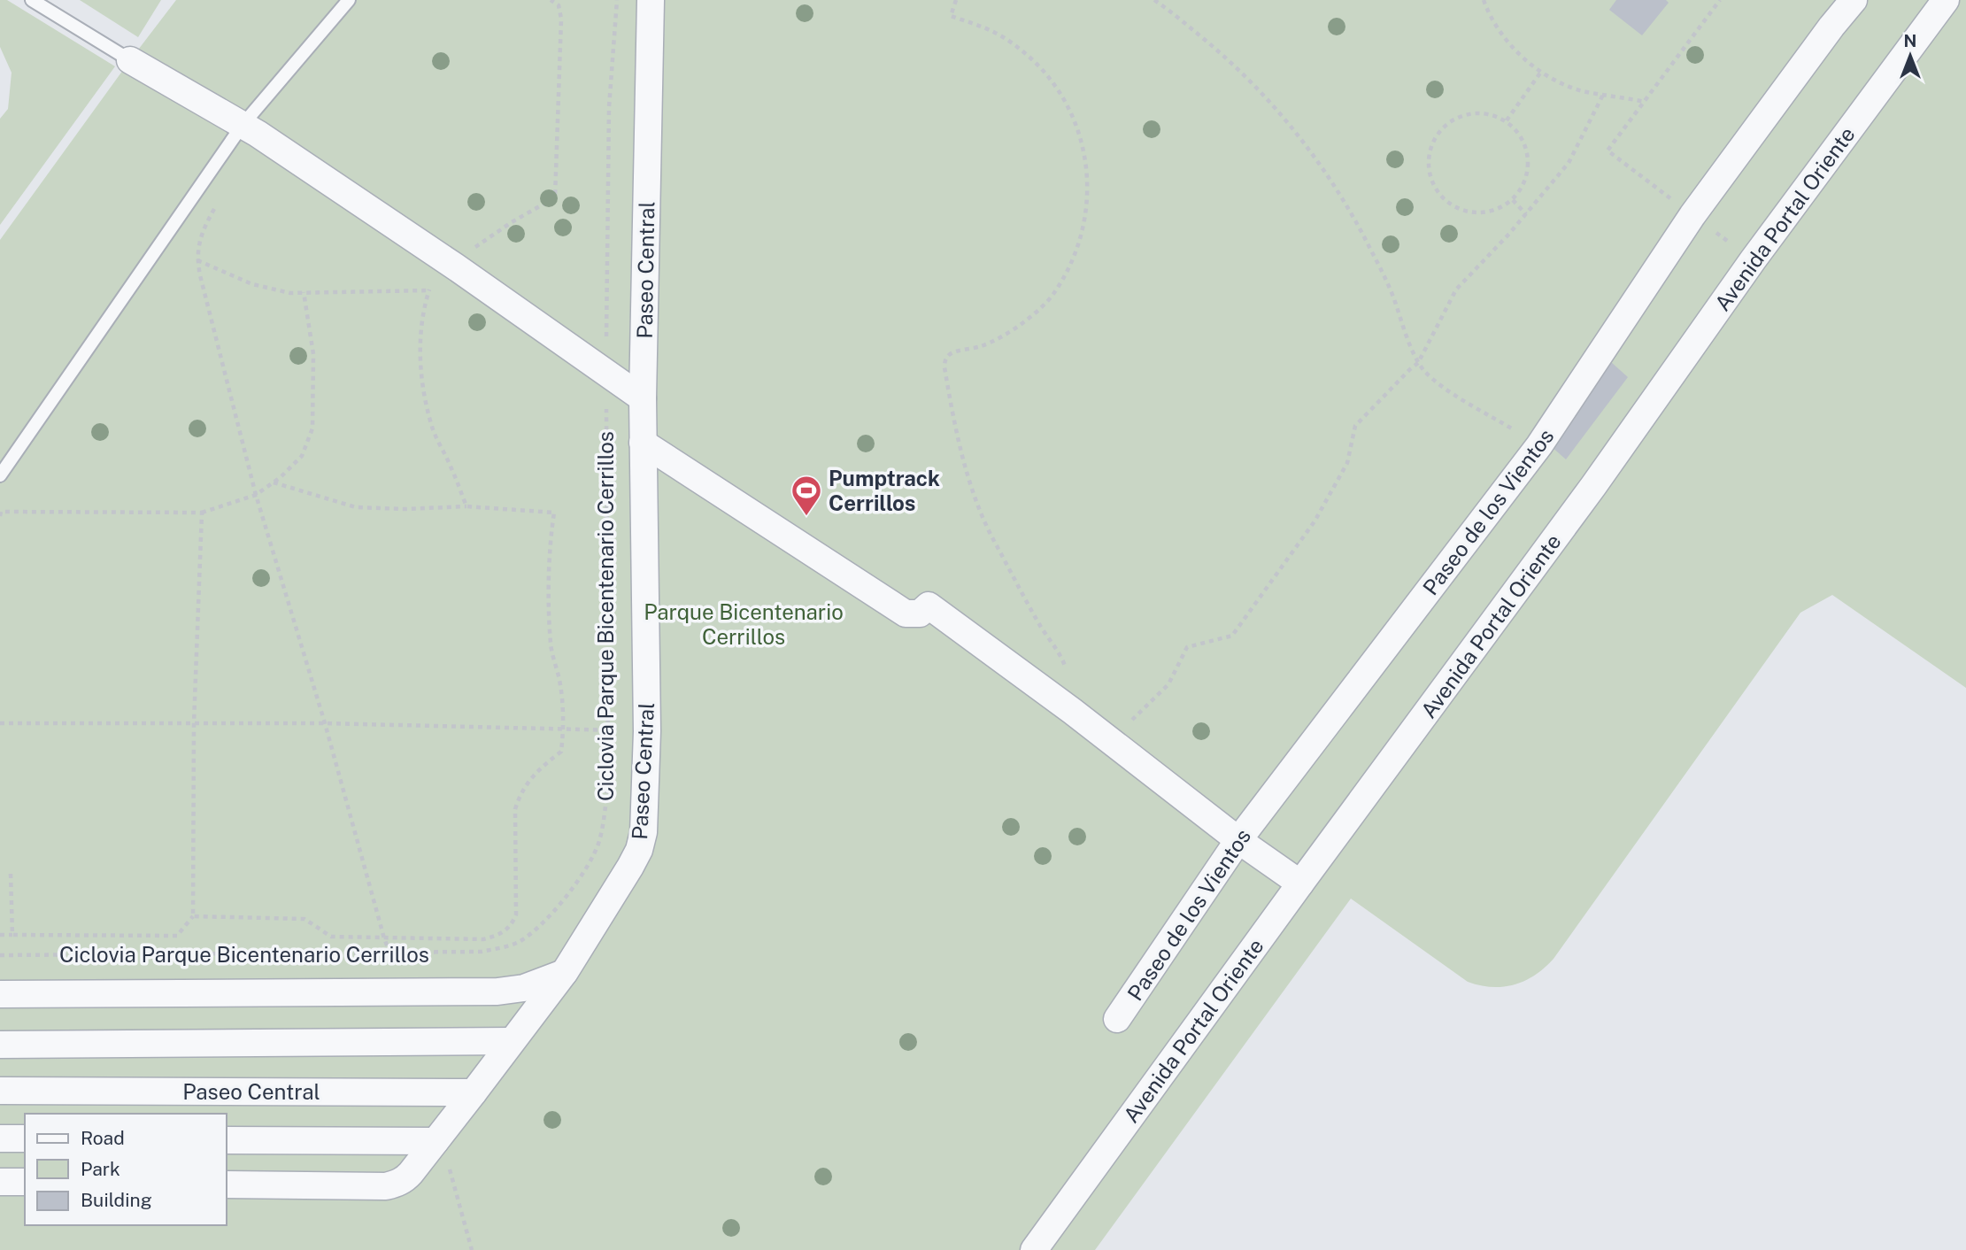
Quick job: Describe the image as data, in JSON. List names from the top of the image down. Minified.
{"streets":{"street":["Avenida Portal Oriente","Paseo Central","Paseo de los Vientos"],"path":["Ciclovia Parque Bicentenario Cerrillos"]},"parks":["Parque Bicentenario Cerrillos"],"places":{"sports":["Pumptrack Cerrillos"]},"legend":["Road","Park","Building"],"north":"top"}
